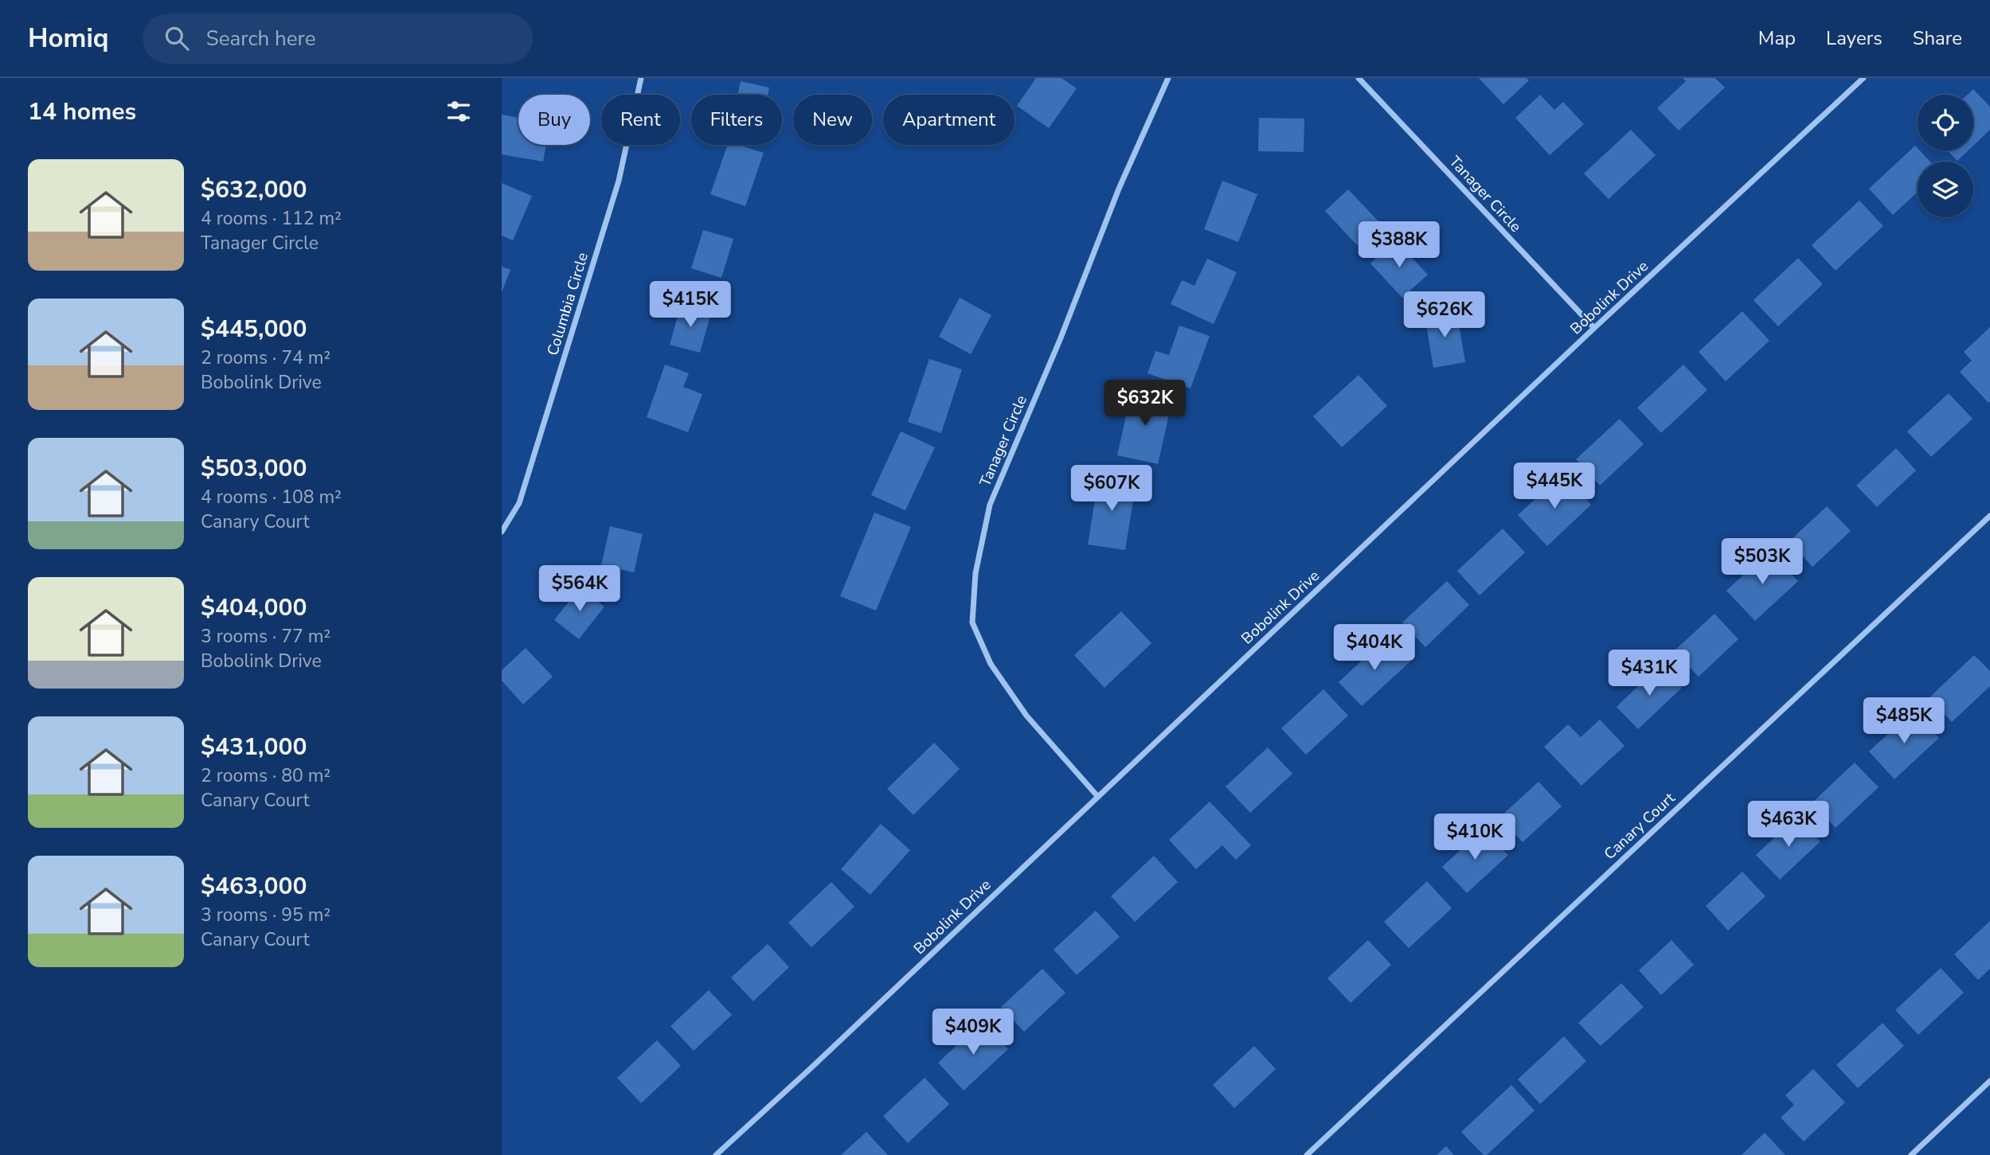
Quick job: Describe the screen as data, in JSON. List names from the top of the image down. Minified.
{"streets":{"street":["Tanager Circle","Bobolink Drive","Columbia Circle","Canary Court"]},"crossings":[["Tanager Circle","Bobolink Drive"]],"page":{"header":"Homiq","search":"Search here","nav":["Map","Layers","Share"],"heading":"14 homes","chip":["Buy","Rent","Filters","New","Apartment"],"list":[{"name":"$632,000","note":"4 rooms · 112 m² · Tanager Circle"},{"name":"$445,000","note":"2 rooms · 74 m² · Bobolink Drive"},{"name":"$503,000","note":"4 rooms · 108 m² · Canary Court"},{"name":"$404,000","note":"3 rooms · 77 m² · Bobolink Drive"},{"name":"$431,000","note":"2 rooms · 80 m² · Canary Court"},{"name":"$463,000","note":"3 rooms · 95 m² · Canary Court"}],"price":["$388K","$415K","$626K","$632K","$445K","$607K","$503K","$564K","$404K","$431K","$485K","$463K","$410K","$409K"]}}
